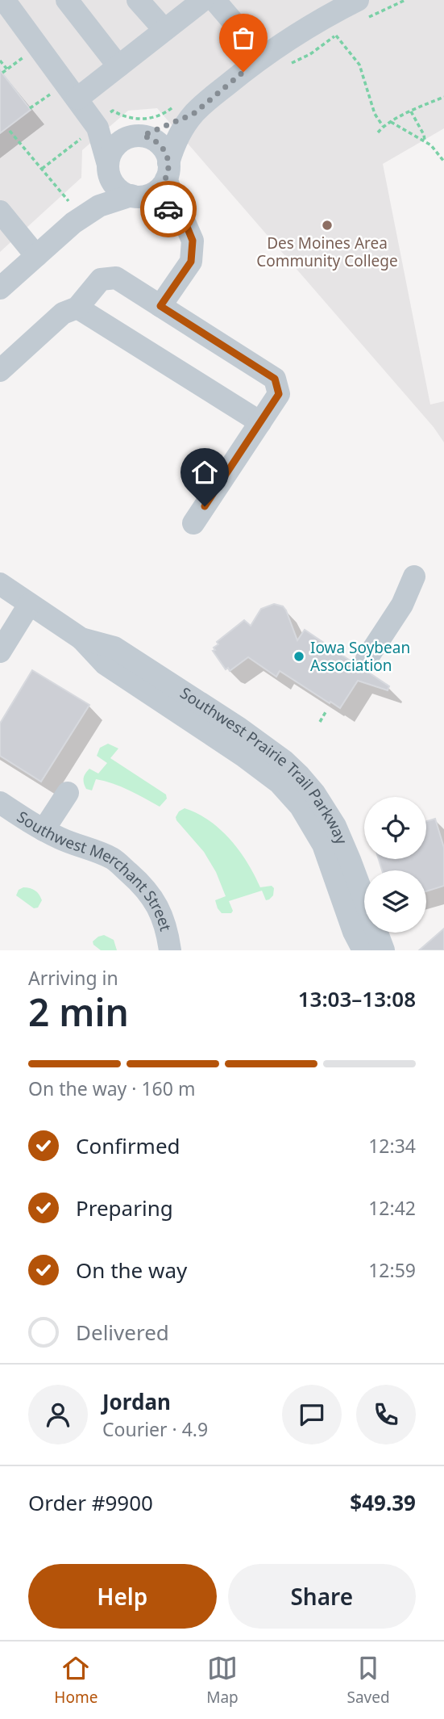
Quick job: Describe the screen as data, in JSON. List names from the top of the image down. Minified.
{"streets":{"street":["Southwest Prairie Trail Parkway","Southwest Merchant Street"]},"places":["Des Moines Area Community College","Iowa Soybean Association"],"page":{"heading":["2 min","Arriving in","13:03–13:08"],"panel":["Jordan","Courier · 4.9","Order #9900","$49.39"],"bar":"On the way · 160 m","list":[["Confirmed","12:34"],["Preparing","12:42"],["On the way","12:59"],"Delivered"],"buttons":["Help","Share"],"tabs":["Home","Map","Saved"]}}
